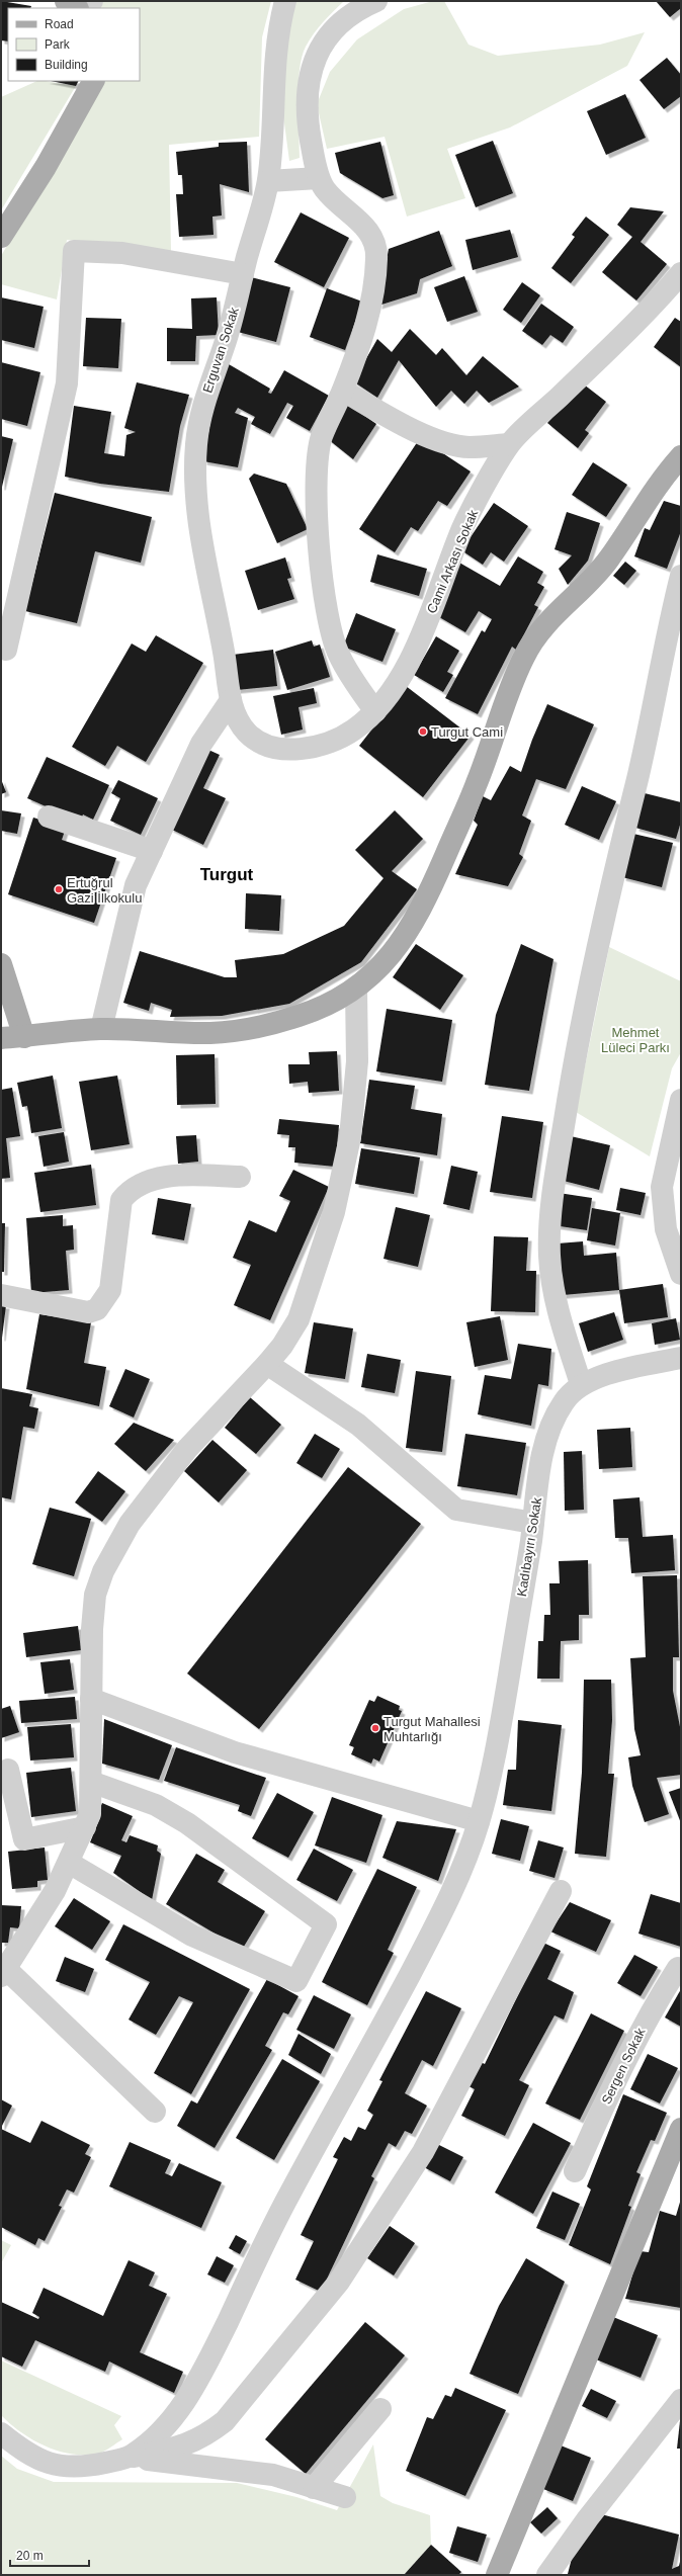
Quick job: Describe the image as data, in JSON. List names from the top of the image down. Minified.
{"streets":{"street":["Erguvan Sokak","Cami Arkası Sokak","Kadıbayırı Sokak","Sergen Sokak"]},"crossings":[["Erguvan Sokak","Cami Arkası Sokak"]],"districts":["Turgut"],"parks":["Mehmet Lüleci Parkı"],"places":["Turgut Cami","Ertuğrul Gazi İlkokulu","Turgut Mahallesi Muhtarlığı"],"legend":["Road","Park","Building"],"scale_bar":"20 m"}
